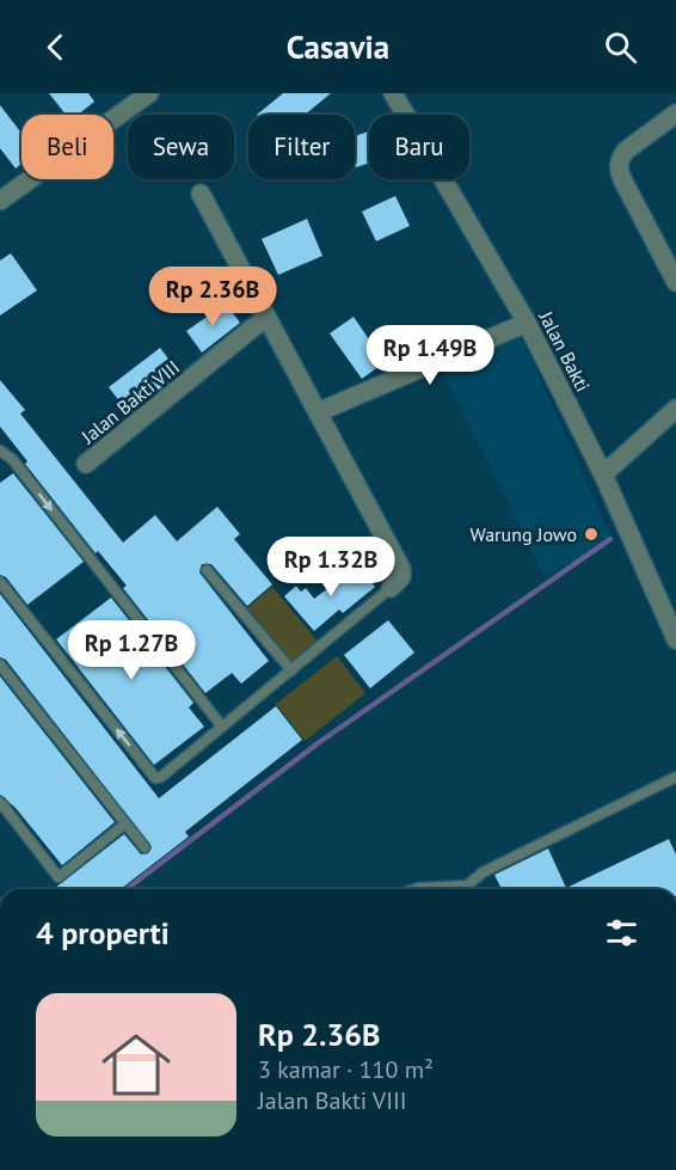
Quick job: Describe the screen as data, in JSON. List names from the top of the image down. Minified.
{"streets":{"street":["Jalan Bakti","Jalan Bakti VIII"]},"places":["Warung Jowo"],"page":{"header":"Casavia","chip":["Beli","Sewa","Filter","Baru"],"price":["Rp 2.36B","Rp 1.49B","Rp 1.32B","Rp 1.27B"],"heading":"4 properti","list":[{"name":"Rp 2.36B","note":"3 kamar · 110 m² · Jalan Bakti VIII"}]}}
